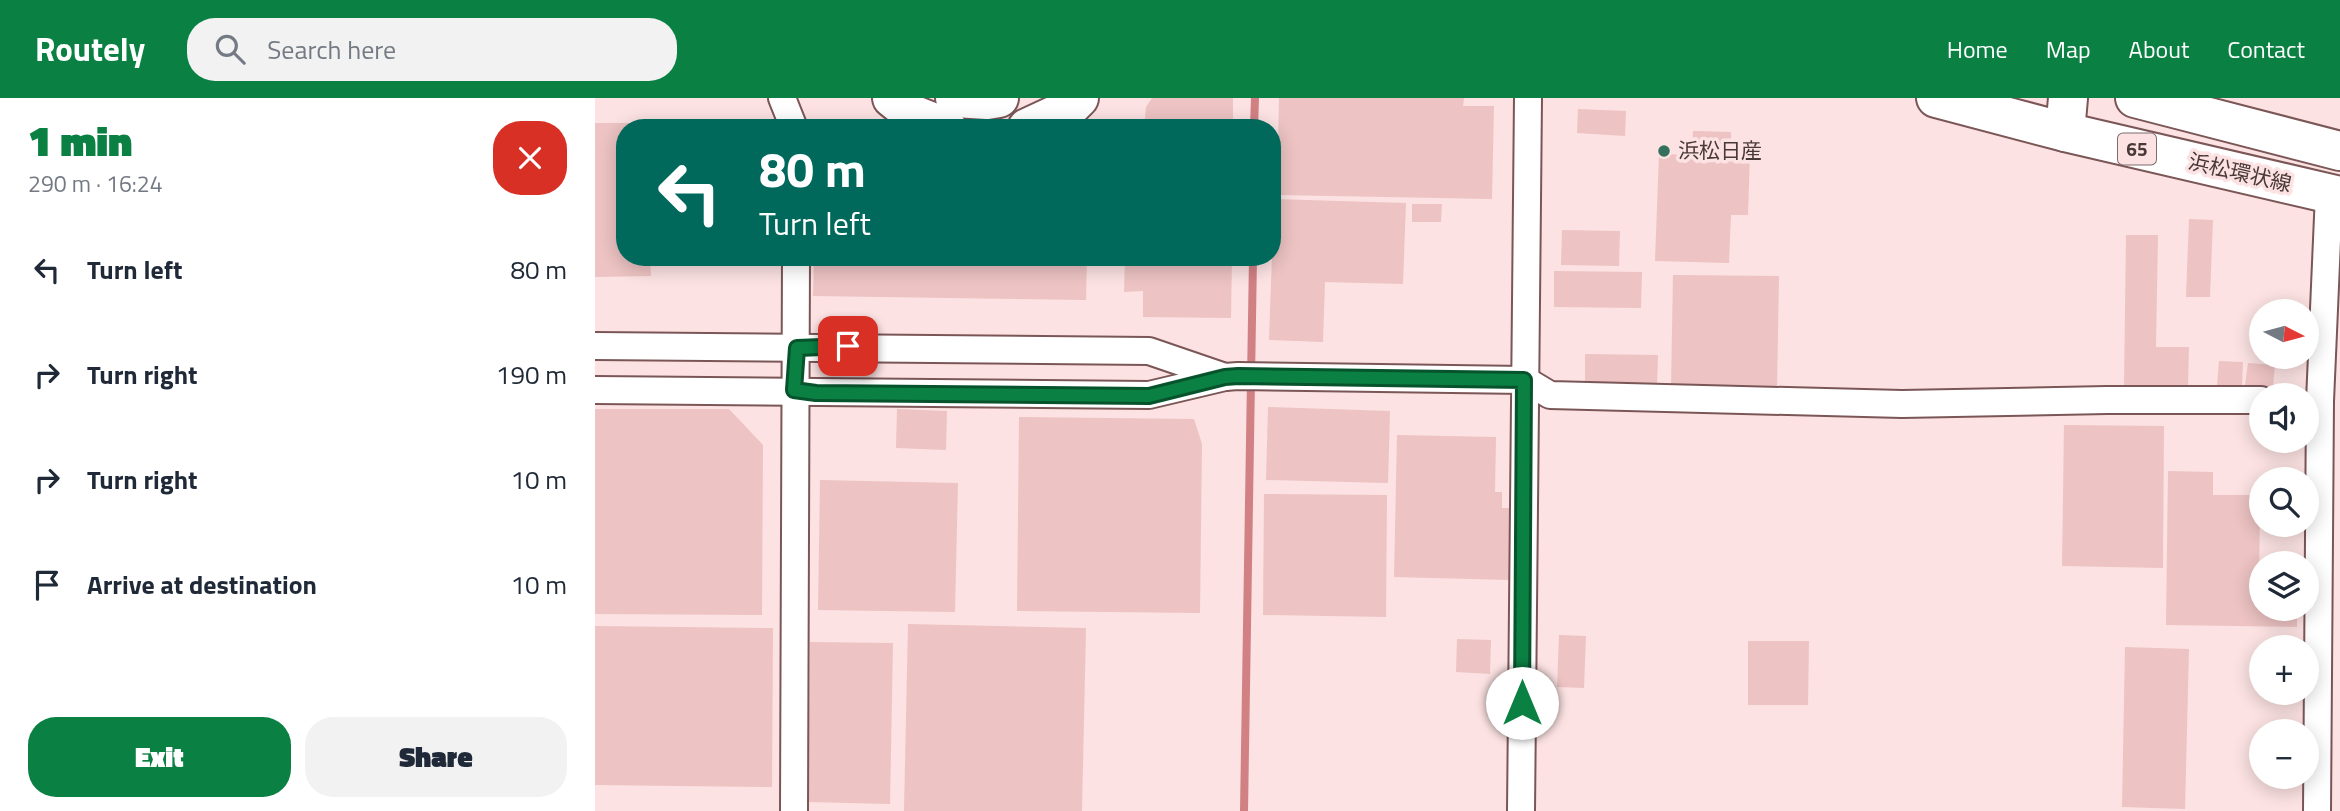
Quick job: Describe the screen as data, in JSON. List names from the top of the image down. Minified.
{"streets":{"main road":["65","浜松環状線"]},"places":["浜松日産"],"north":"right","page":{"header":"Routely","search":"Search here","nav":["Home","Map","About","Contact"],"heading":["1 min","290 m · 16:24"],"turn":["80 m","Turn left"],"list":[{"name":"Turn left","value":"80 m"},{"name":"Turn right","value":"190 m"},{"name":"Turn right","value":"10 m"},{"name":"Arrive at destination","value":"10 m"}],"map_buttons":["+","−"],"buttons":["Exit","Share"]}}
